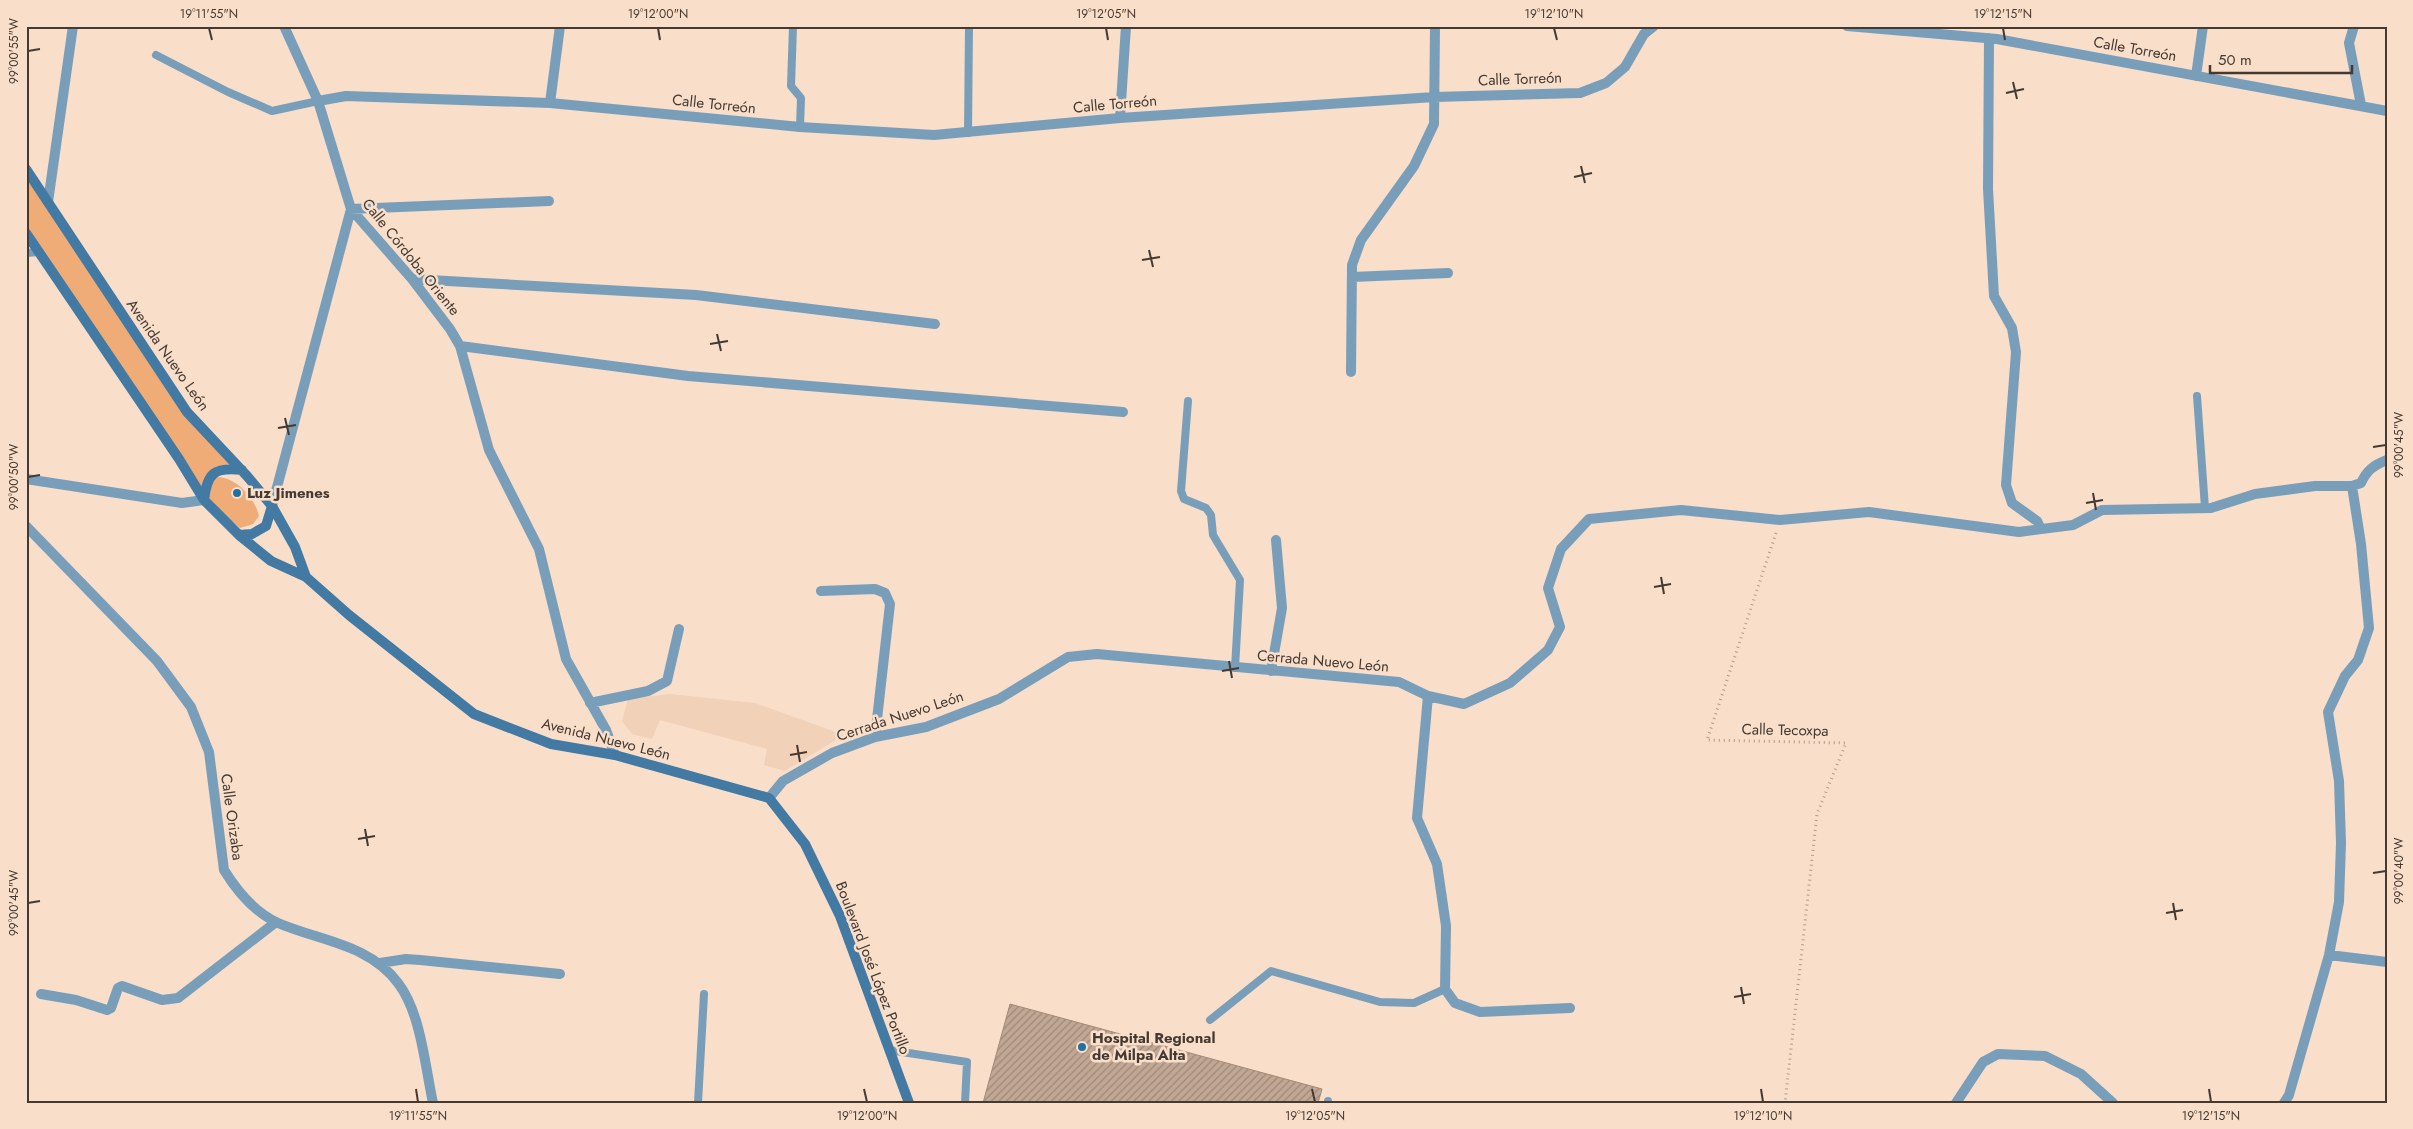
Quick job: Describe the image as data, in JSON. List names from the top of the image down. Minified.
{"streets":{"main road":["Avenida Nuevo León","Boulevard José López Portillo"],"street":["Calle Torreón","Calle Córdoba Oriente","Cerrada Nuevo León","Calle Orizaba"],"path":["Calle Tecoxpa"]},"crossings":[["Calle Torreón","Calle Córdoba Oriente"],["Calle Córdoba Oriente","Avenida Nuevo León"],["Avenida Nuevo León","Cerrada Nuevo León"],["Avenida Nuevo León","Boulevard José López Portillo"],["Cerrada Nuevo León","Calle Tecoxpa"],["Cerrada Nuevo León","Boulevard José López Portillo"]],"places":["Luz Jimenes","Hospital Regional de Milpa Alta"],"scale_bar":"50 m","coordinates":["19°11'55\"N","19°12'00\"N","19°12'05\"N","19°12'10\"N","19°12'15\"N","99°00'55\"W","99°00'45\"W","99°00'50\"W","99°00'40\"W"]}
